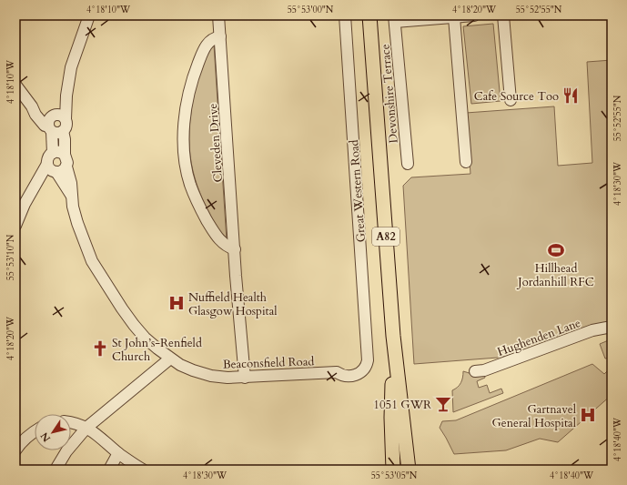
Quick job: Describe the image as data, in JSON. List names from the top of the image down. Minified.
{"streets":{"main road":["A82"],"street":["Devonshire Terrace","Cleveden Drive","Great Western Road","Hughenden Lane","Beaconsfield Road"]},"crossings":[["Cleveden Drive","Beaconsfield Road"],["Great Western Road","Beaconsfield Road"]],"places":{"restaurant":["Cafe Source Too"],"sports":["Hillhead Jordanhill RFC"],"hospital":["Nuffield Health Glasgow Hospital","Gartnavel General Hospital"],"church":["St John’s-Renfield Church"],"bar":["1051 GWR"]},"north":"bottom left","coordinates":["4°18'10\"W","55°53'00\"N","4°18'20\"W","55°52'55\"N","4°18'30\"W","55°53'10\"N","4°18'40\"W","55°53'05\"N"]}
